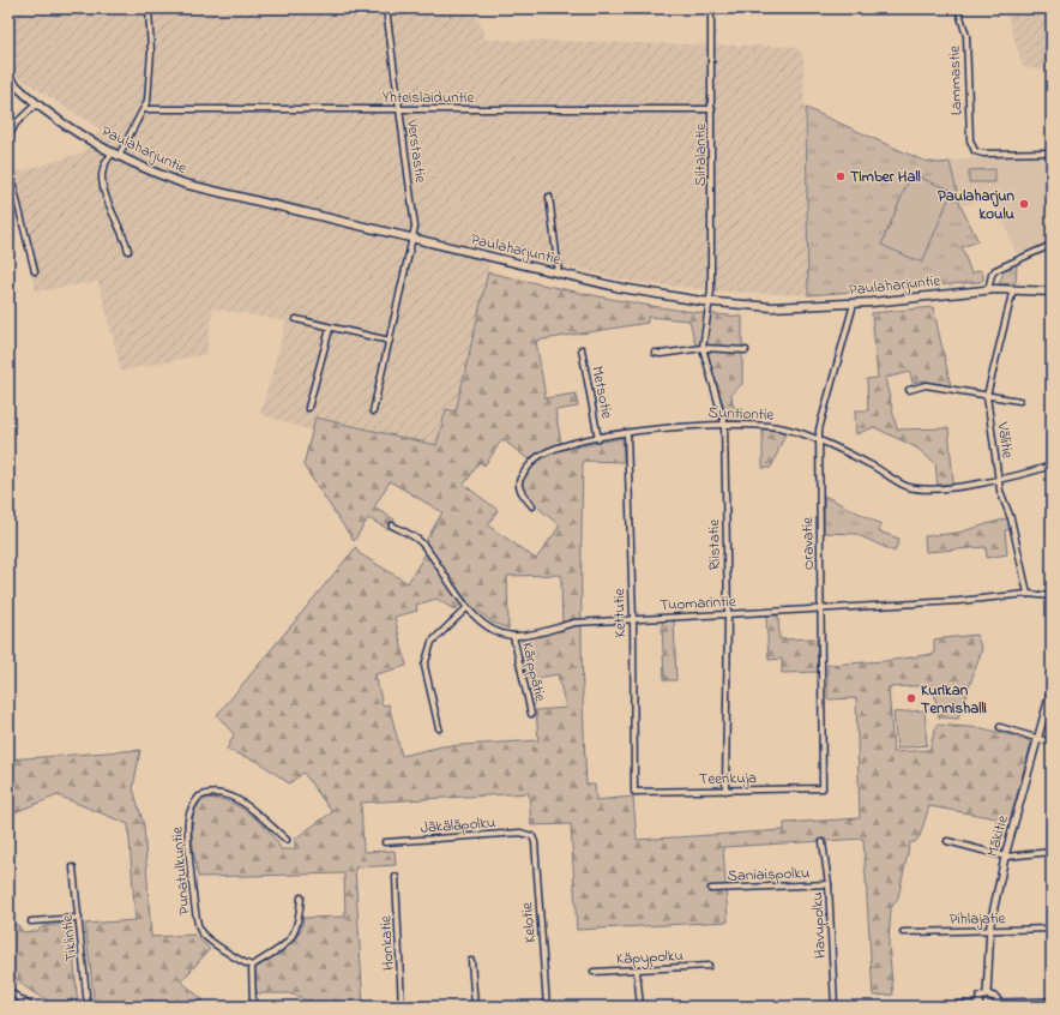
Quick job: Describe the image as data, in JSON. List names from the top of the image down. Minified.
{"streets":{"main road":["Paulaharjuntie"],"street":["Lammastie","Yhteislaiduntie","Verstastie","Siltalantie","Metsotie","Suntiontie","Välitie","Oravatie","Riistatie","Tuomarintie","Kettutie","Kärppätie","Teerikuja","Jäkäläpolku","Mäkitie","Punatulkuntie","Saniaispolku","Pihlajatie","Kelotie","Havupolku","Tiklintie","Honkatie","Käpypolku"]},"crossings":[["Yhteislaiduntie","Verstastie"],["Yhteislaiduntie","Siltalantie"],["Paulaharjuntie","Verstastie"],["Paulaharjuntie","Siltalantie"],["Paulaharjuntie","Välitie"],["Paulaharjuntie","Oravatie"],["Paulaharjuntie","Riistatie"],["Siltalantie","Riistatie"],["Metsotie","Suntiontie"],["Suntiontie","Välitie"],["Suntiontie","Oravatie"],["Suntiontie","Riistatie"],["Suntiontie","Kettutie"],["Välitie","Tuomarintie"],["Oravatie","Tuomarintie"],["Oravatie","Teerikuja"],["Riistatie","Tuomarintie"],["Riistatie","Teerikuja"],["Tuomarintie","Kettutie"],["Tuomarintie","Kärppätie"],["Kettutie","Teerikuja"],["Jäkäläpolku","Kelotie"],["Mäkitie","Pihlajatie"],["Saniaispolku","Havupolku"]],"places":["Timber Hall","Paulaharjun koulu","Kurikan Tennishalli"]}
